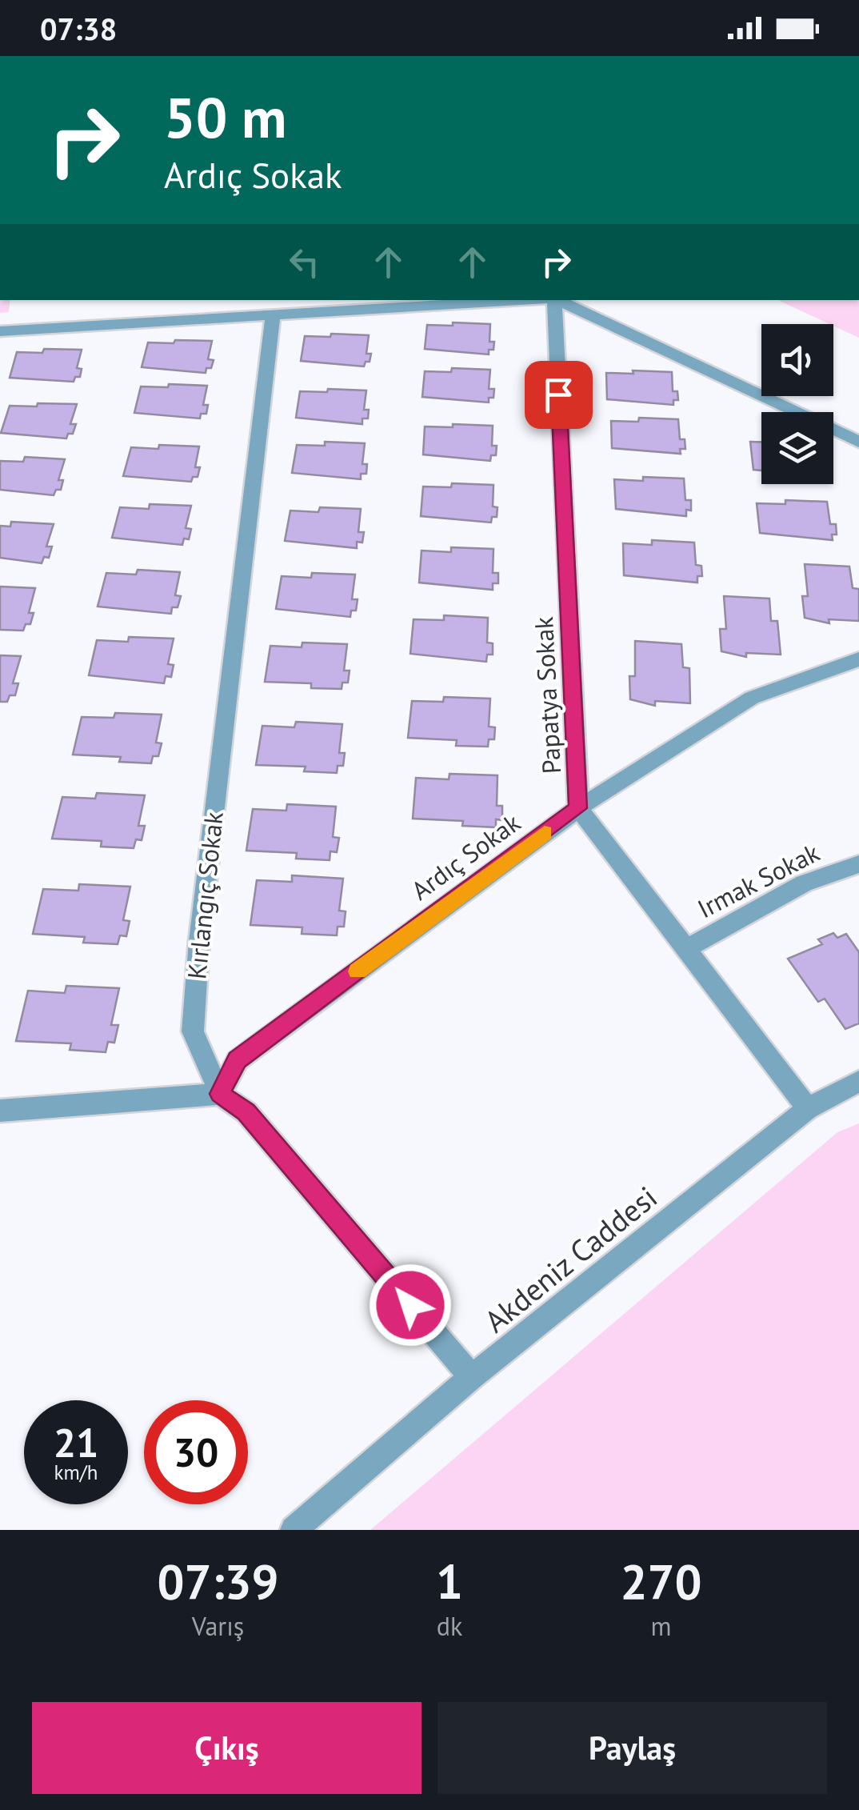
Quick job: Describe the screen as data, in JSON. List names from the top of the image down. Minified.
{"streets":{"street":["Papatya Sokak","Ardıç Sokak","Irmak Sokak","Kırlangıç Sokak","Akdeniz Caddesi"]},"crossings":[["Papatya Sokak","Ardıç Sokak"],["Papatya Sokak","Irmak Sokak"],["Papatya Sokak","Akdeniz Caddesi"],["Ardıç Sokak","Kırlangıç Sokak"],["Kırlangıç Sokak","Akdeniz Caddesi"]],"page":{"status":"07:38","turn":["50 m","Ardıç Sokak"],"speed":"21 km/h","limit":"30","eta":["07:39","Varış","1","dk","270","m"],"buttons":["Çıkış","Paylaş"]}}
